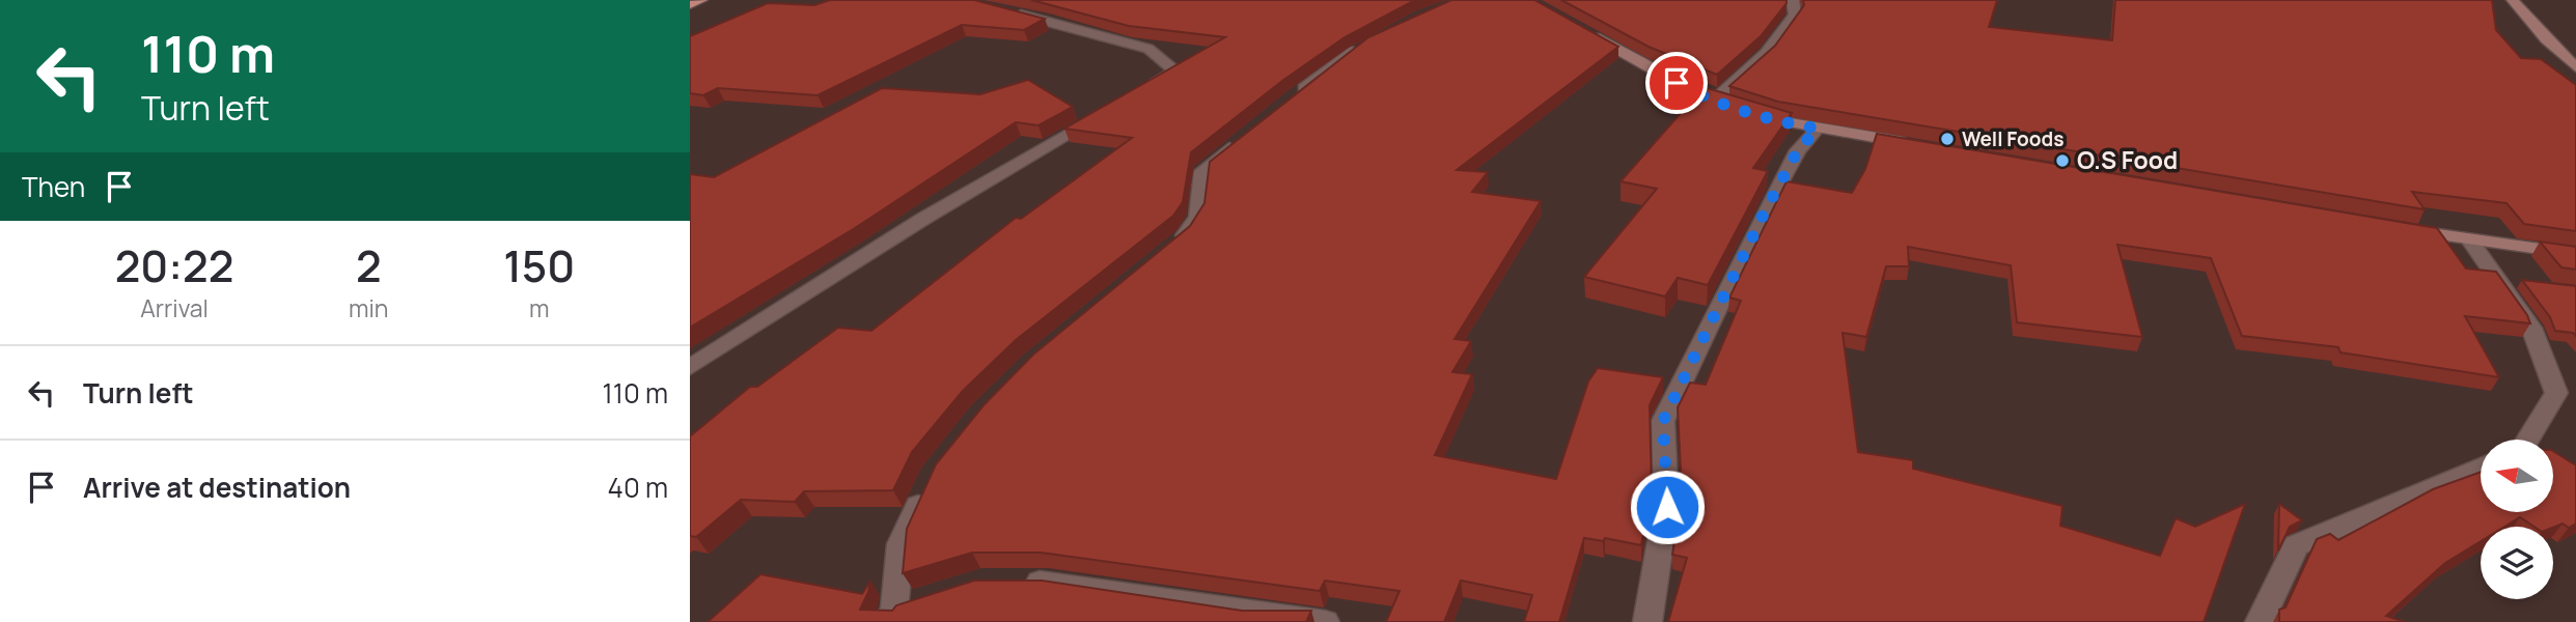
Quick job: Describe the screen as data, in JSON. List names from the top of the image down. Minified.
{"places":["Well Foods","O.S Food"],"north":"left","page":{"turn":["110 m","Turn left"],"then":"Then","eta":["20:22","Arrival","2","min","150","m"],"list":[{"name":"Turn left","value":"110 m"},{"name":"Arrive at destination","value":"40 m"}]}}
